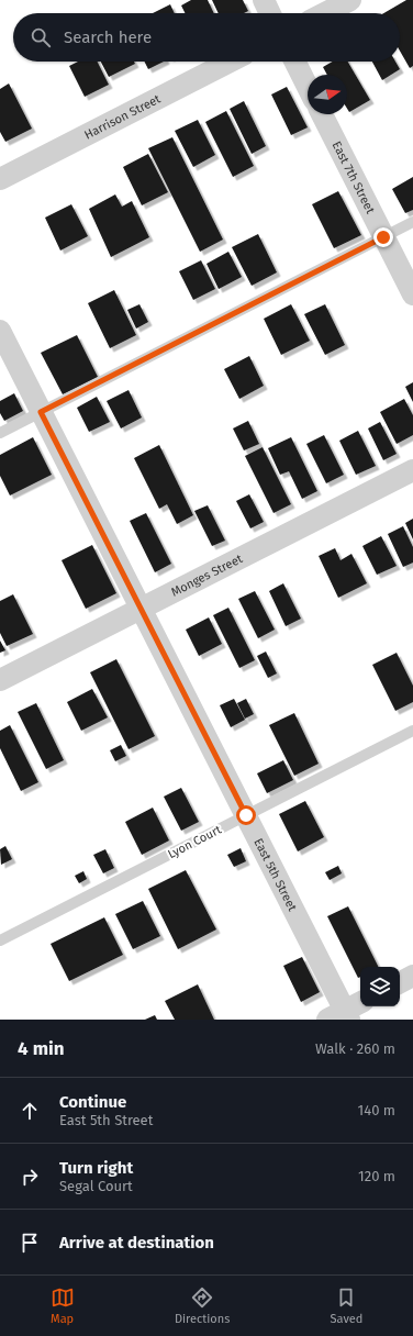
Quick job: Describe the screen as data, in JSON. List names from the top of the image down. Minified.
{"streets":{"street":["Harrison Street","East 7th Street","Monges Street","East 5th Street"],"lane":["Lyon Court"]},"crossings":[["Monges Street","East 5th Street"],["Lyon Court","East 5th Street"]],"north":"right","page":{"search":"Search here","heading":["4 min","Walk · 260 m"],"list":[["Continue","East 5th Street","140 m"],["Turn right","Segal Court","120 m"],"Arrive at destination"],"nav":["Map","Directions","Saved"]}}
